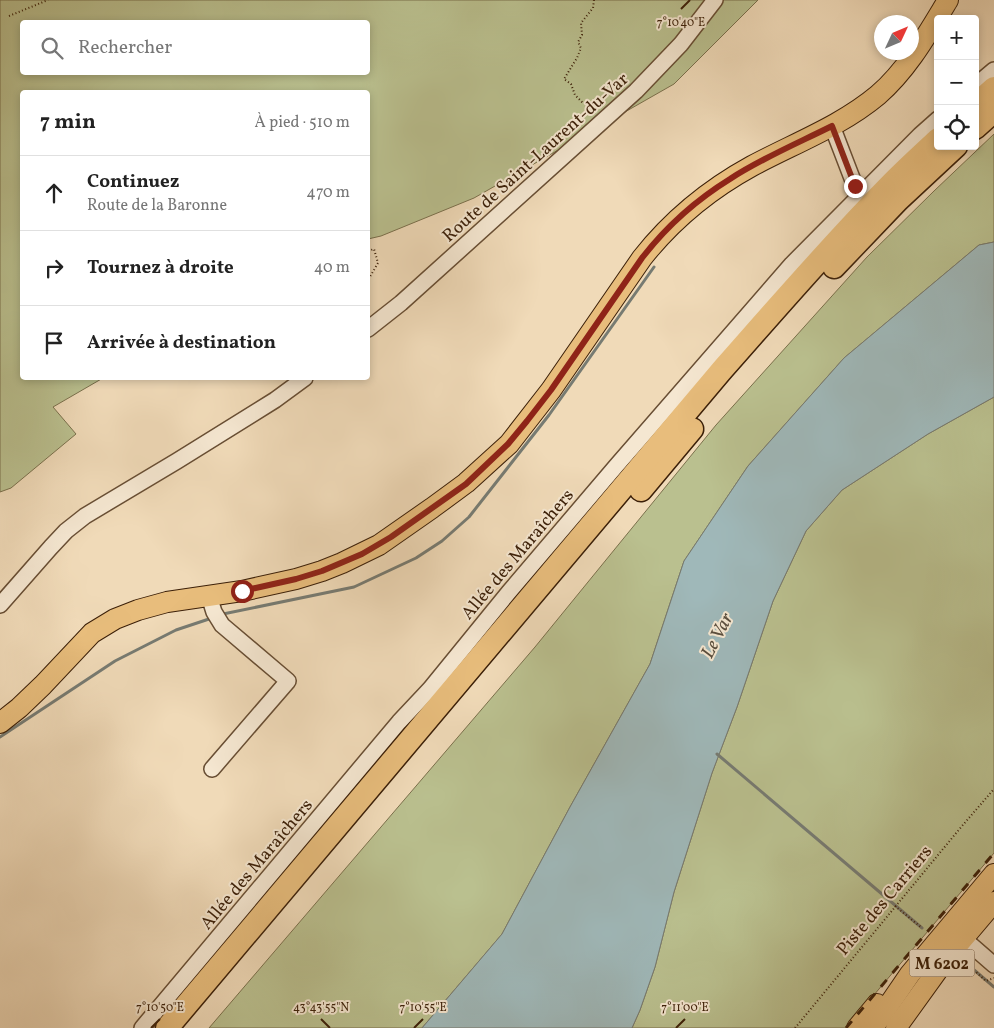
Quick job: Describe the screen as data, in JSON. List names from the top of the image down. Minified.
{"streets":{"main road":["M 6202"],"street":["Route de Saint-Laurent-du-Var","Allée des Maraîchers"],"path":["Piste des Carriers"]},"water":["Le Var"],"north":"top right","page":{"map_buttons":["+","−"],"search":"Rechercher","heading":["7 min","À pied · 510 m"],"list":[["Continuez","Route de la Baronne","470 m"],["Tournez à droite","40 m"],"Arrivée à destination"]},"coordinates":["7°10'40\"E","43°43'55\"N","7°10'50\"E","7°10'55\"E","7°11'00\"E"]}
